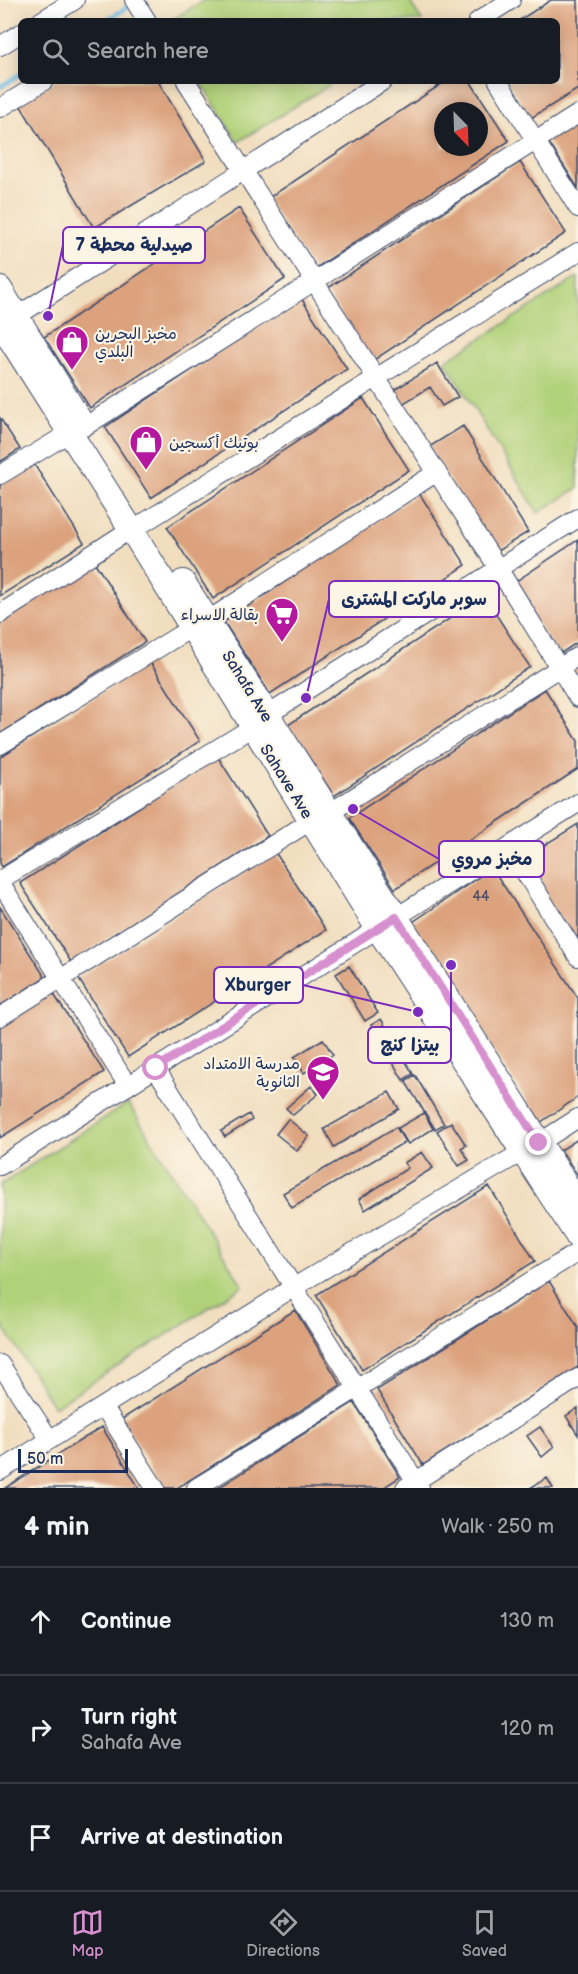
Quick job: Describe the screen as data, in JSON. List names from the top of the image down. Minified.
{"streets":{"main road":["Sahave Ave"]},"places":{"other":["صيدلية محطة 7","سوبر ماركت المشترى","مخبز مروي","بيتزا كنج","Xburger"],"shop":["مخبز البحرين البلدي","بوتيك أكسجين"],"supermarket":["بقالة الاسراء"],"school or university":["مدرسة الامتداد الثانوية"]},"house_numbers":["44"],"scale_bar":"50 m","north":"bottom right","page":{"search":"Search here","scale":"50 m","heading":["4 min","Walk · 250 m"],"list":[["Continue","130 m"],["Turn right","Sahafa Ave","120 m"],"Arrive at destination"],"nav":["Map","Directions","Saved"]}}
